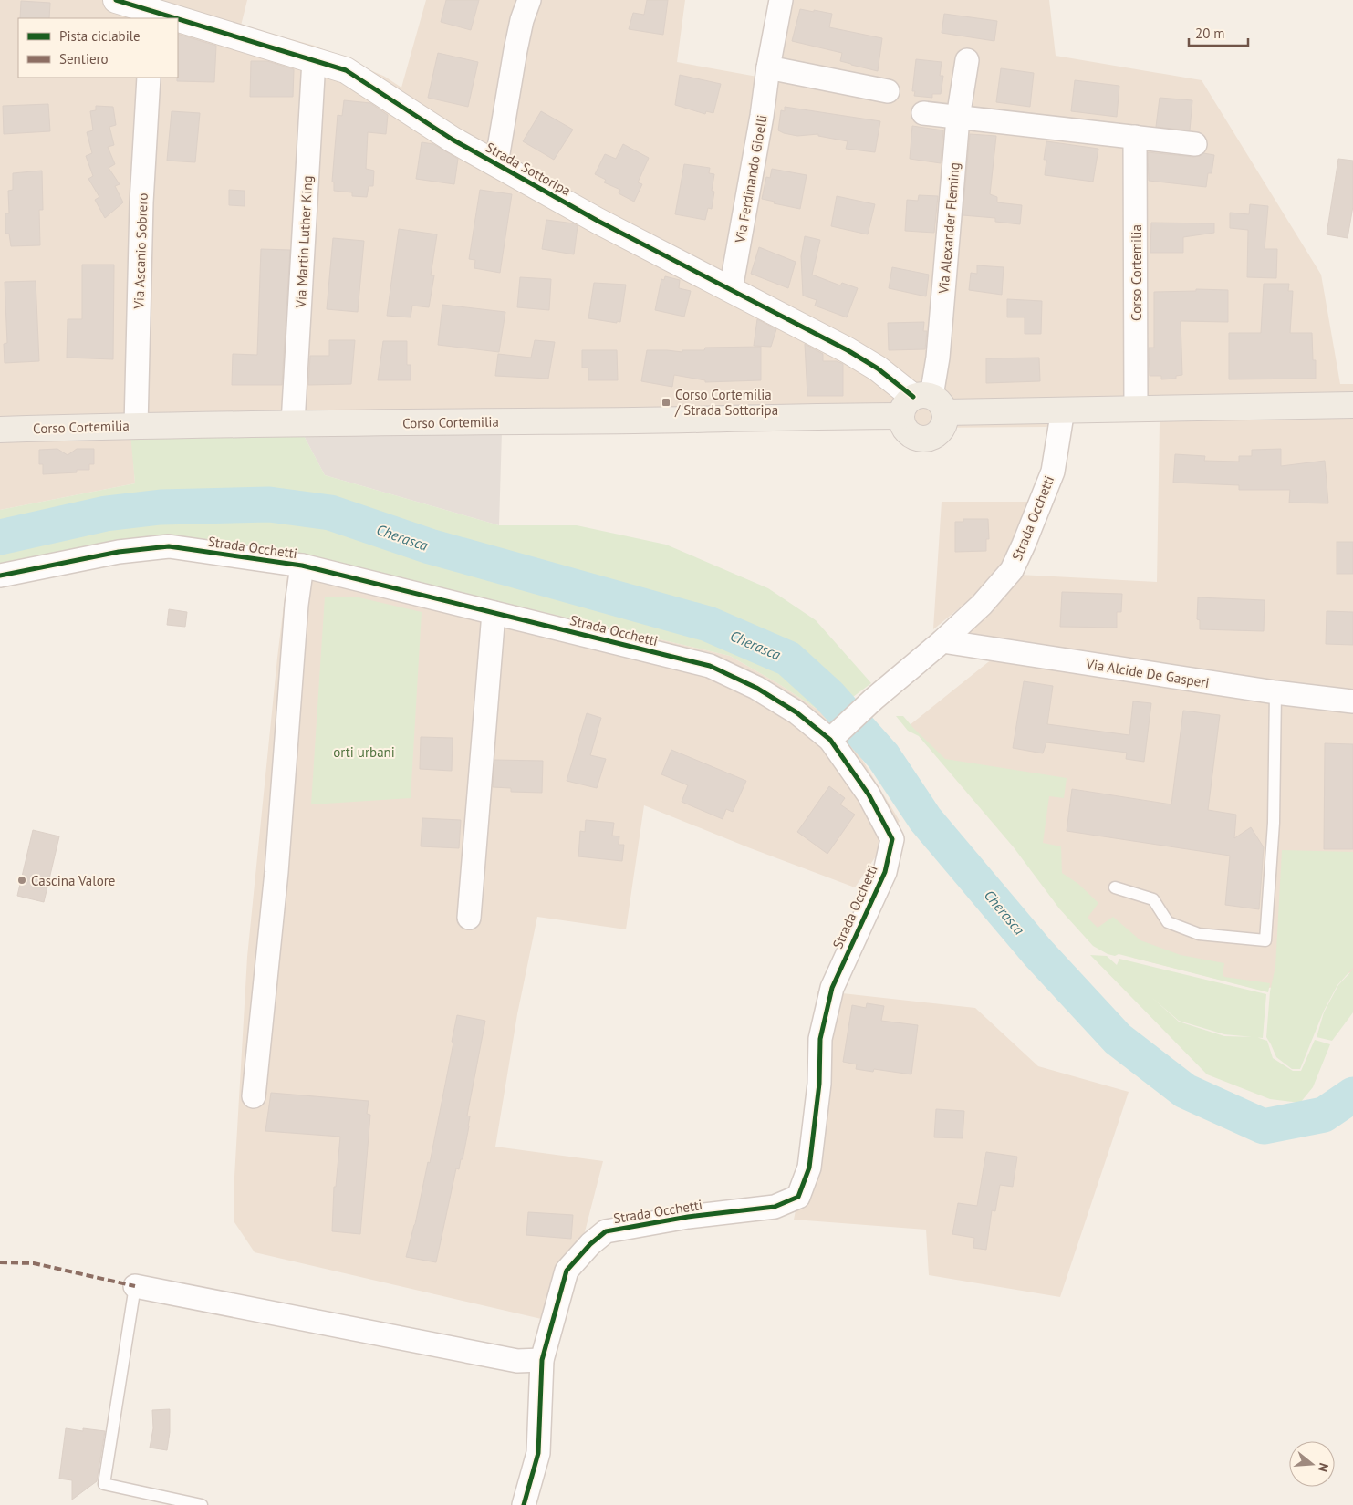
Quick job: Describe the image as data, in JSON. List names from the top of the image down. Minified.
{"streets":{"main road":["Corso Cortemilia"],"street":["Strada Sottoripa","Via Ferdinando Gioelli","Via Alexander Fleming","Via Martin Luther King","Via Ascanio Sobrero","Strada Occhetti","Via Alcide De Gasperi"]},"crossings":[["Strada Sottoripa","Via Ferdinando Gioelli"],["Strada Sottoripa","Via Alexander Fleming"],["Strada Sottoripa","Via Martin Luther King"],["Strada Sottoripa","Corso Cortemilia"],["Via Alexander Fleming","Corso Cortemilia"],["Via Martin Luther King","Corso Cortemilia"],["Via Ascanio Sobrero","Corso Cortemilia"],["Corso Cortemilia","Strada Occhetti"],["Strada Occhetti","Via Alcide De Gasperi"]],"water":["Cherasca"],"parks":["orti urbani"],"places":{"transit":["Corso Cortemilia / Strada Sottoripa"],"other":["Cascina Valore"]},"legend":["Pista ciclabile","Sentiero"],"scale_bar":"20 m","north":"right"}
